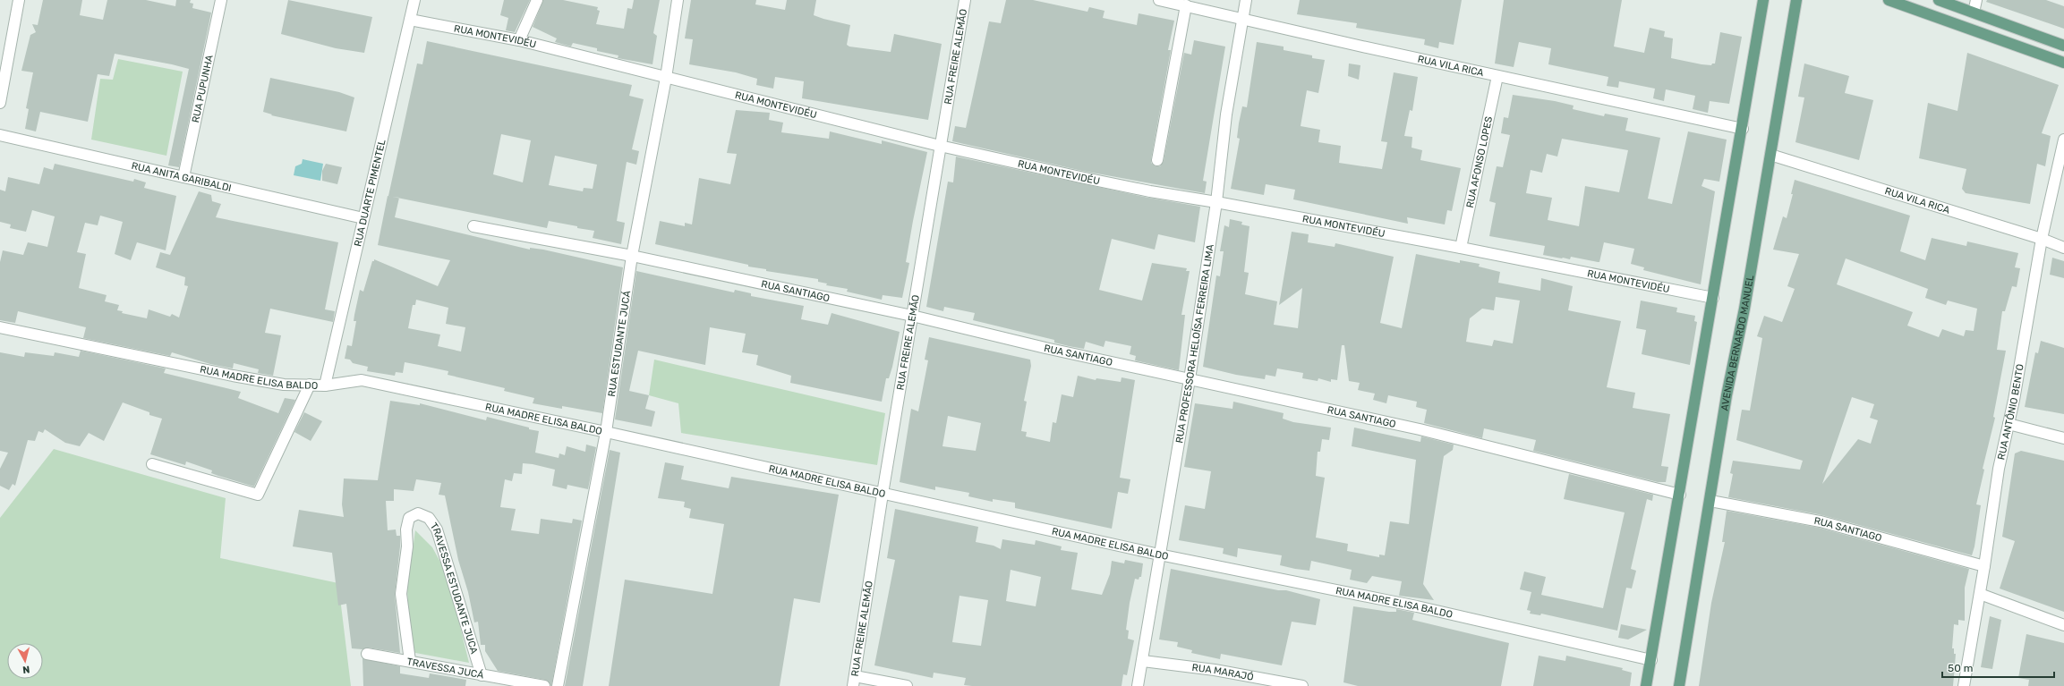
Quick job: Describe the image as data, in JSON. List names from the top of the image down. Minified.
{"streets":{"main road":["AVENIDA BERNARDO MANUEL"],"street":["RUA MONTEVIDÉU","RUA FREIRE ALEMÃO","RUA VILA RICA","RUA PUPUNHA","RUA AFONSO LOPES","RUA ANITA GARIBALDI","RUA DUARTE PIMENTEL","RUA SANTIAGO","RUA ESTUDANTE JUCÁ","RUA PROFESSORA HELOÍSA FERREIRA LIMA","RUA MADRE ELISA BALDO","RUA ANTÔNIO BENTO","TRAVESSA ESTUDANTE JUCA","TRAVESSA JUCÁ","RUA MARAJÓ"]},"crossings":[["RUA MONTEVIDÉU","RUA FREIRE ALEMÃO"],["RUA MONTEVIDÉU","RUA AFONSO LOPES"],["RUA MONTEVIDÉU","RUA DUARTE PIMENTEL"],["RUA MONTEVIDÉU","RUA ESTUDANTE JUCÁ"],["RUA MONTEVIDÉU","RUA PROFESSORA HELOÍSA FERREIRA LIMA"],["RUA FREIRE ALEMÃO","RUA SANTIAGO"],["RUA FREIRE ALEMÃO","RUA MADRE ELISA BALDO"],["RUA VILA RICA","RUA AFONSO LOPES"],["RUA VILA RICA","AVENIDA BERNARDO MANUEL"],["RUA VILA RICA","RUA PROFESSORA HELOÍSA FERREIRA LIMA"],["RUA VILA RICA","RUA ANTÔNIO BENTO"],["RUA PUPUNHA","RUA ANITA GARIBALDI"],["RUA ANITA GARIBALDI","RUA DUARTE PIMENTEL"],["RUA DUARTE PIMENTEL","RUA MADRE ELISA BALDO"],["RUA SANTIAGO","AVENIDA BERNARDO MANUEL"],["RUA SANTIAGO","RUA ESTUDANTE JUCÁ"],["RUA SANTIAGO","RUA PROFESSORA HELOÍSA FERREIRA LIMA"],["RUA SANTIAGO","RUA ANTÔNIO BENTO"],["RUA ESTUDANTE JUCÁ","RUA MADRE ELISA BALDO"],["RUA PROFESSORA HELOÍSA FERREIRA LIMA","RUA MADRE ELISA BALDO"],["RUA PROFESSORA HELOÍSA FERREIRA LIMA","RUA MARAJÓ"],["TRAVESSA ESTUDANTE JUCA","TRAVESSA JUCÁ"]],"scale_bar":"50 m","north":"bottom"}
